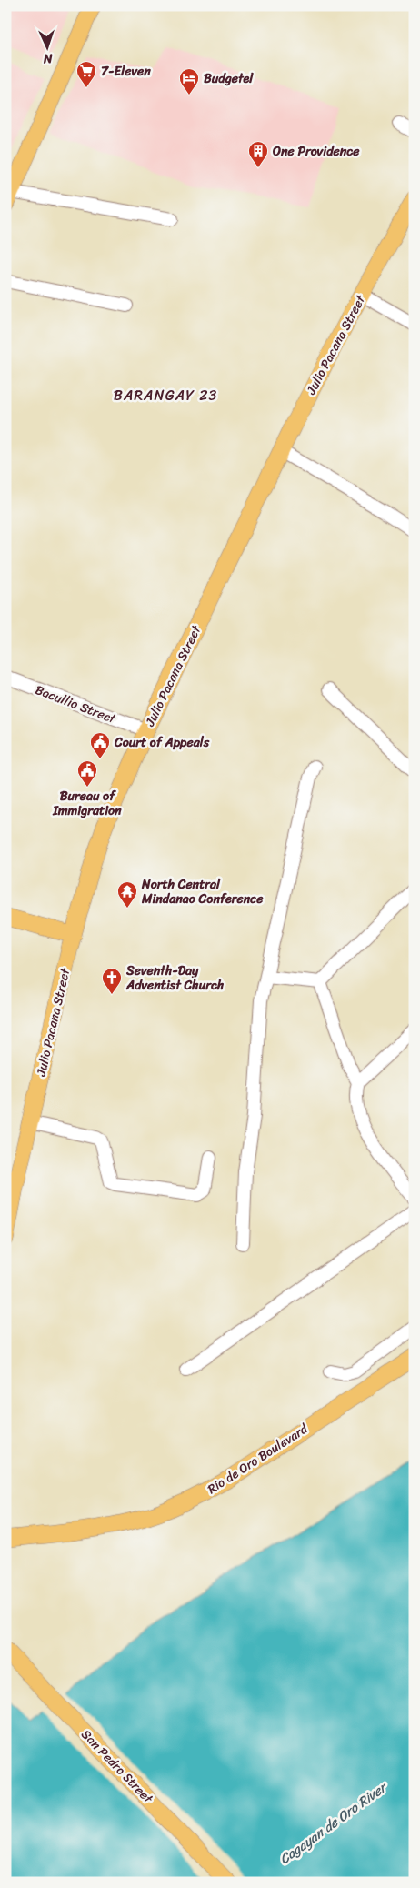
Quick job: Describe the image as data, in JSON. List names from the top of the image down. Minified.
{"streets":{"main road":["Julio Pacana Street","Rio de Oro Boulevard","San Pedro Street"],"street":["Bacullio Street"]},"crossings":[["Julio Pacana Street","Bacullio Street"]],"districts":["BARANGAY 23"],"water":["Cagayan de Oro River"],"places":{"supermarket":["7-Eleven"],"hotel":["Budgetel"],"building":["One Providence"],"public building":["Court of Appeals","Bureau of Immigration"],"temple":["North Central Mindanao Conference"],"church":["Seventh-Day Adventist Church"]},"north":"bottom"}
